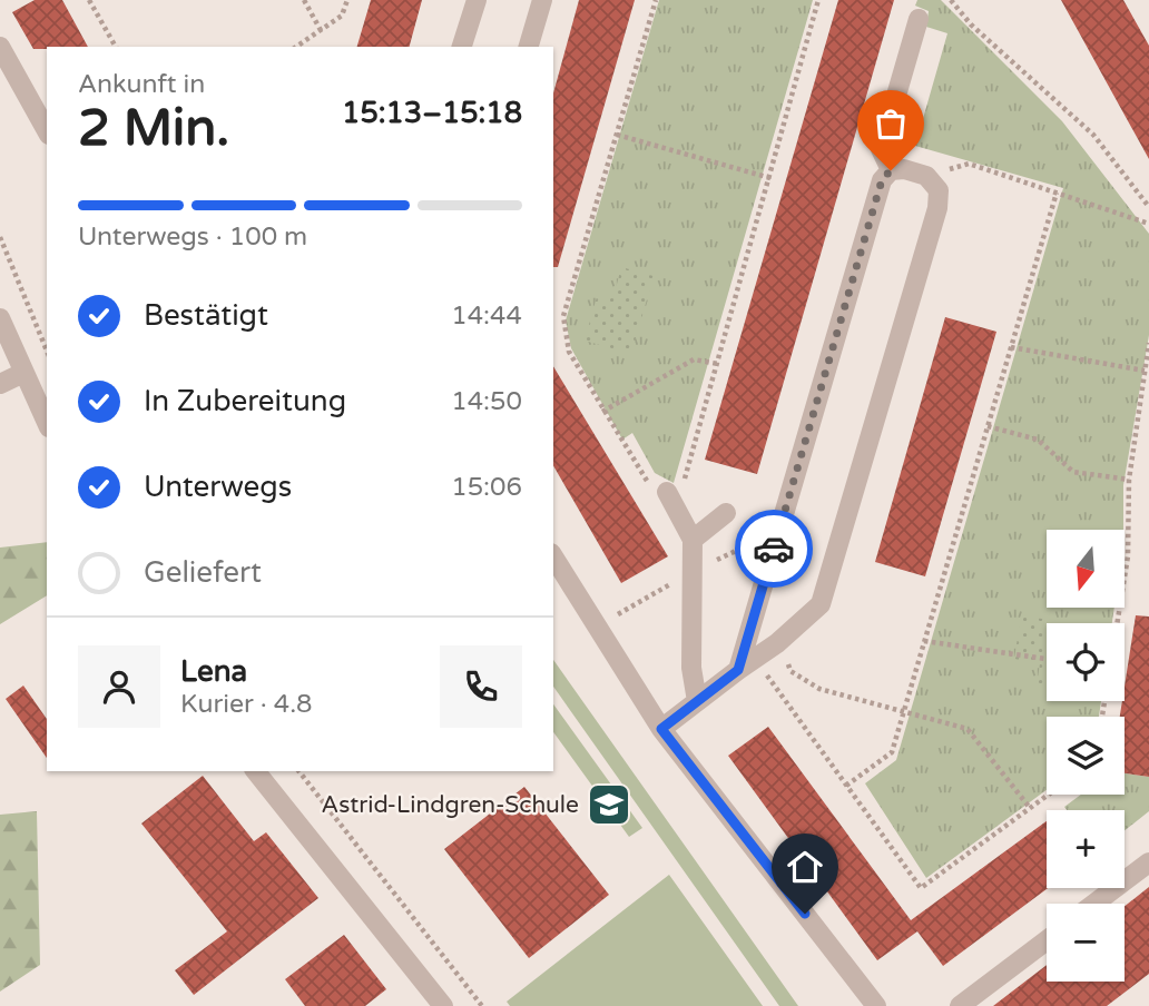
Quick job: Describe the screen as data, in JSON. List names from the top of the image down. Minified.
{"places":{"school or university":["Astrid-Lindgren-Schule"]},"north":"bottom","page":{"heading":["2 Min.","Ankunft in","15:13–15:18"],"panel":["Lena","Kurier · 4.8"],"bar":"Unterwegs · 100 m","list":[["Bestätigt","14:44"],["In Zubereitung","14:50"],["Unterwegs","15:06"],"Geliefert"],"map_buttons":["+","−"]}}
